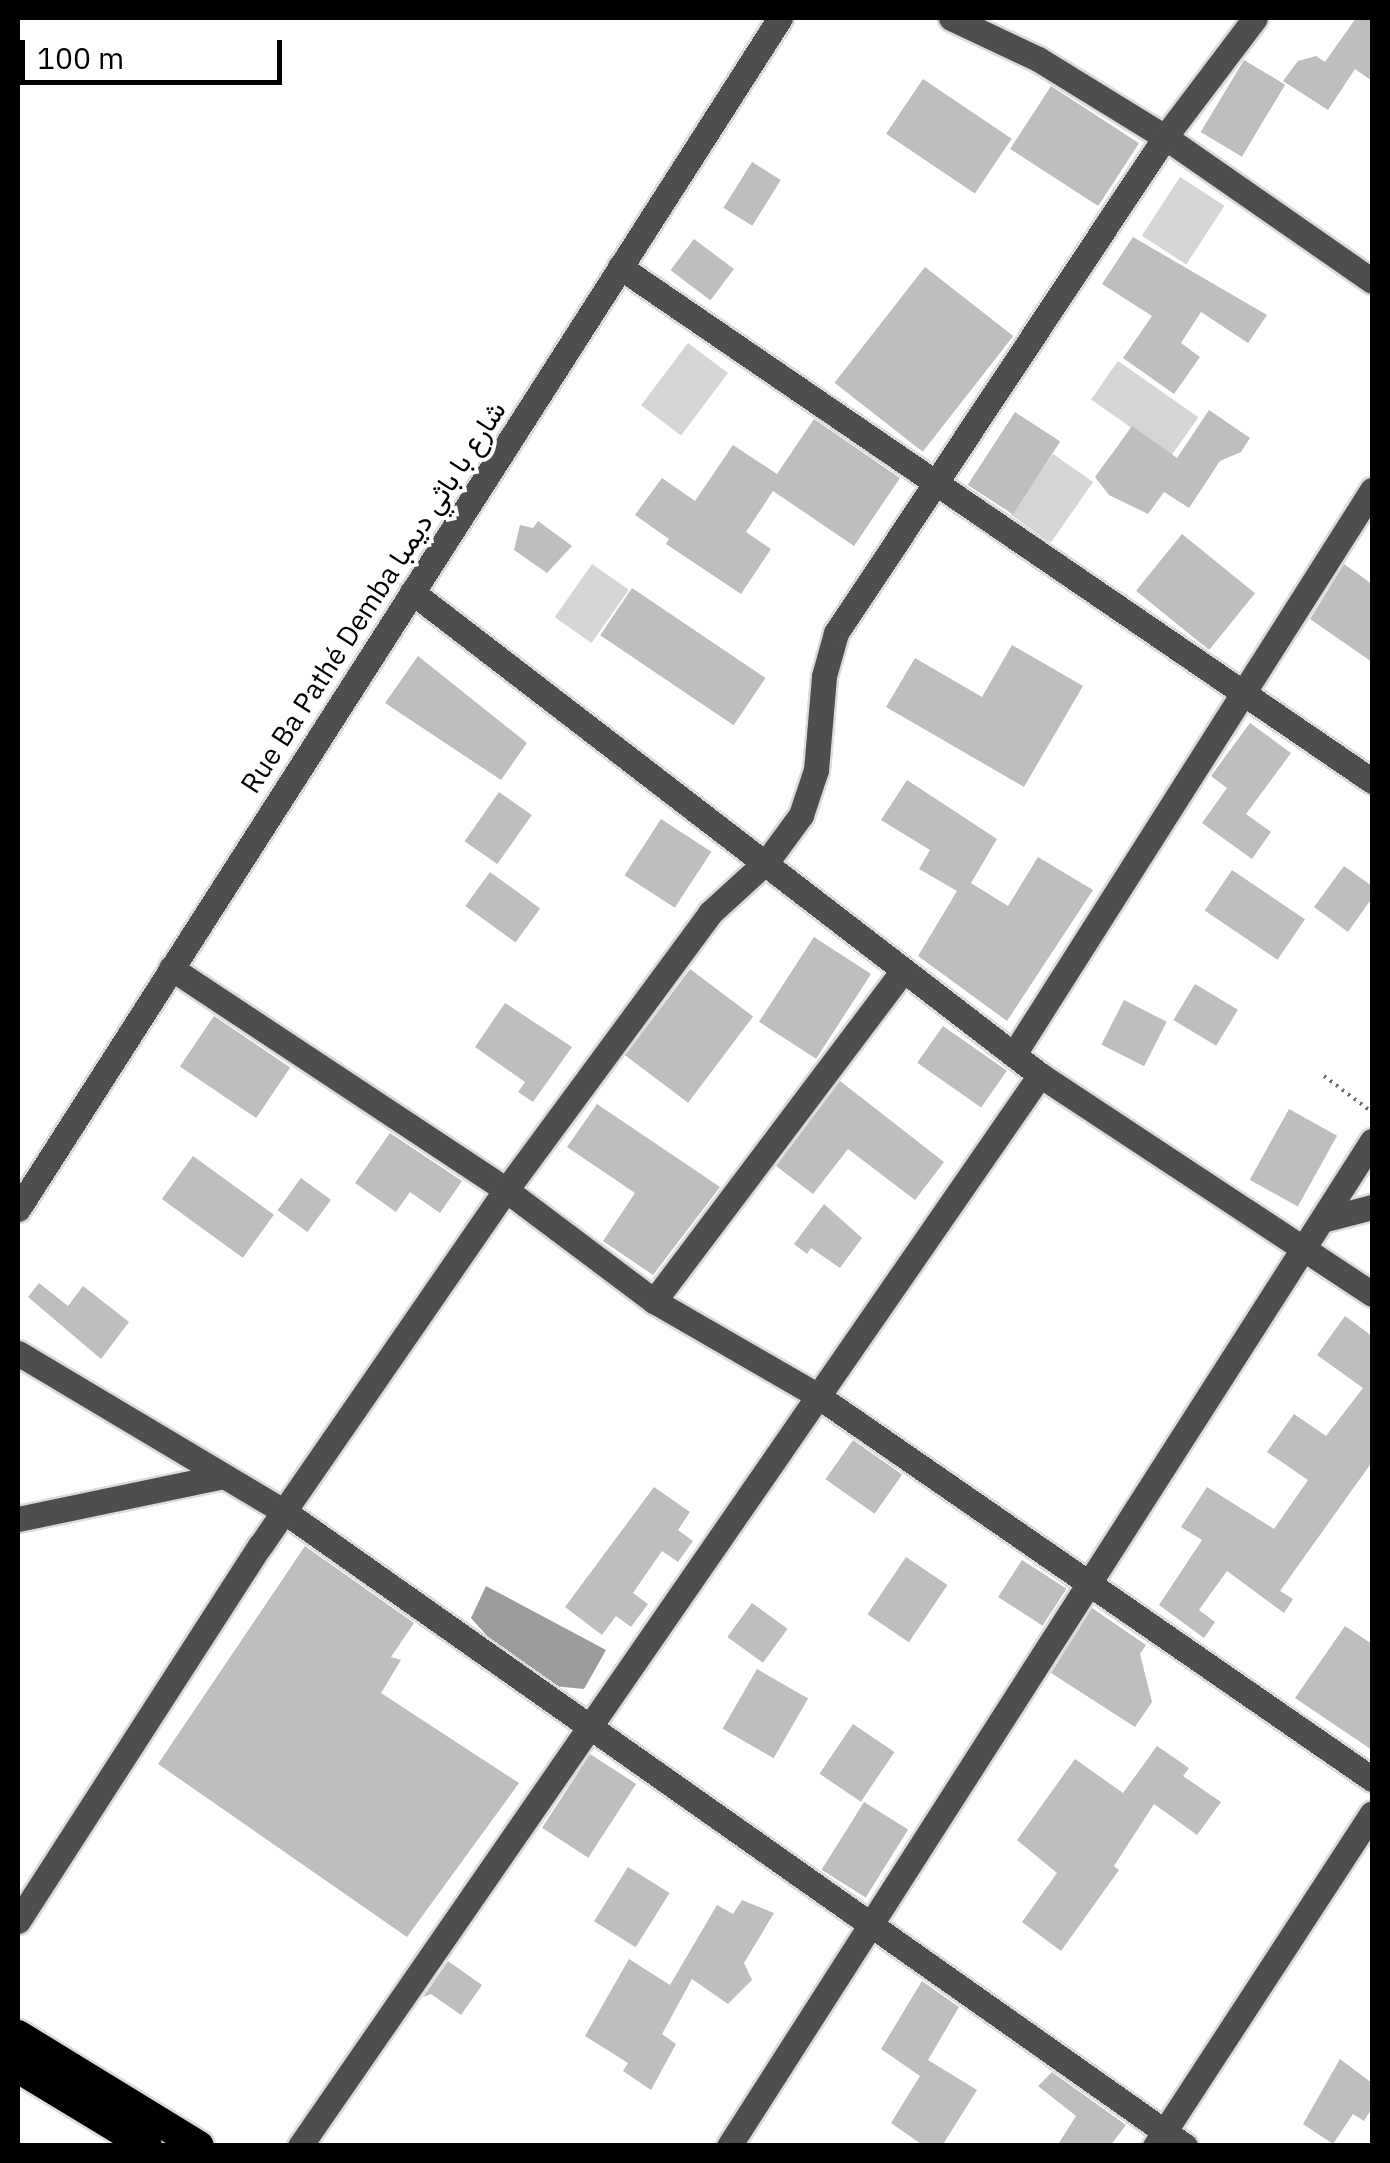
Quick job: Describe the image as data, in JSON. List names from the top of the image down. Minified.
{"streets":{"street":["Rue Ba Pathé Demba شارع با باثي ديمبا"]},"scale_bar":"100 m"}
